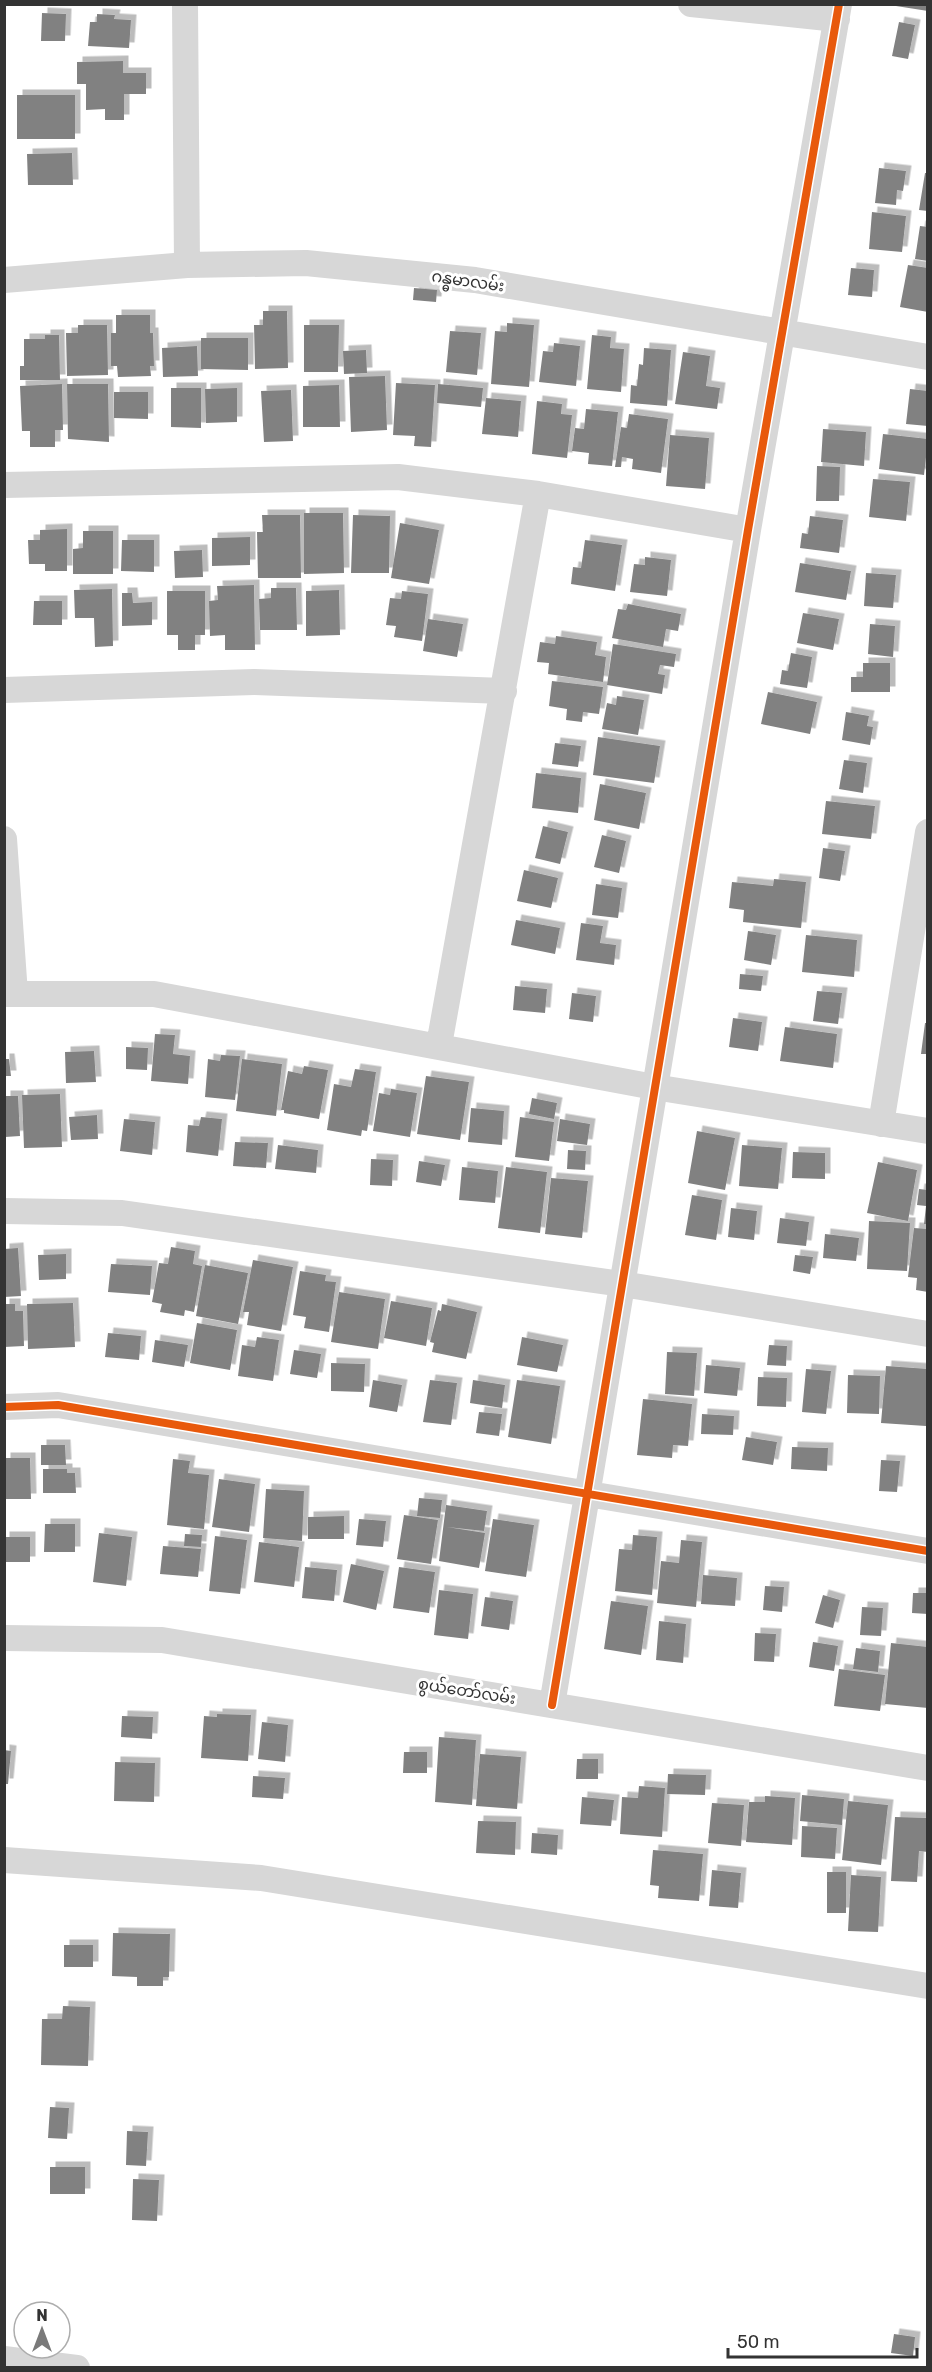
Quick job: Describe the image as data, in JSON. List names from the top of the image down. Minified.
{"streets":{"street":["ဂန္ဓမာလမ်း","စွယ်တော်လမ်း"]},"scale_bar":"50 m","north":"top"}
